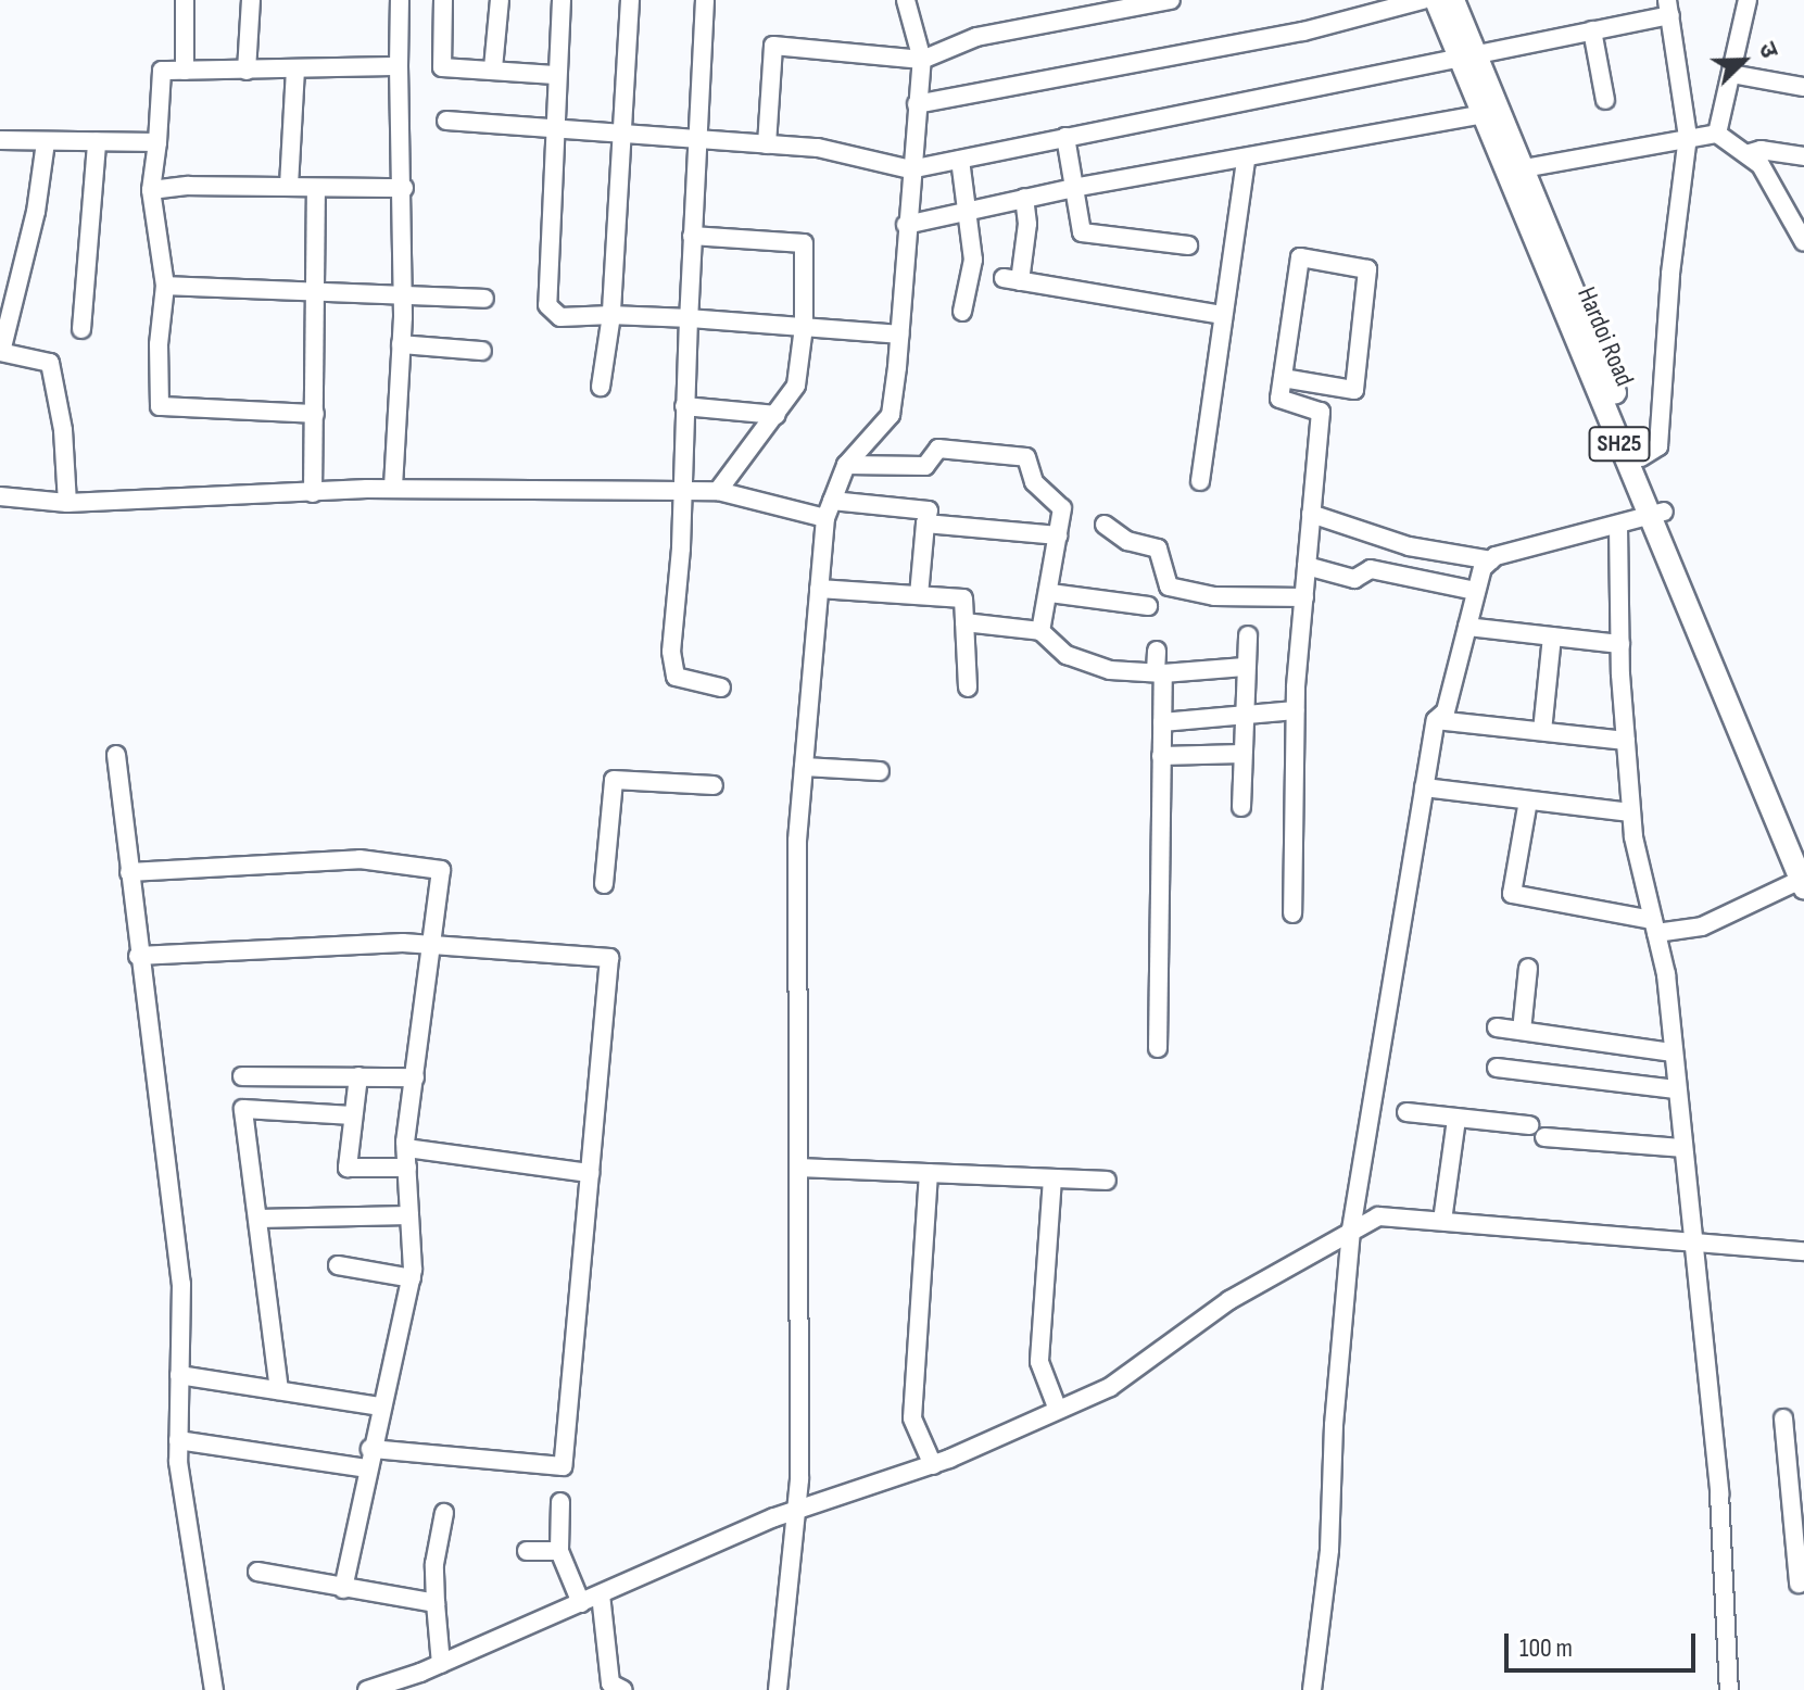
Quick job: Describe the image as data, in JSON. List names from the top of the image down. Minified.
{"streets":{"main road":["Hardoi Road","SH25"]},"scale_bar":"100 m","north":"top right"}
